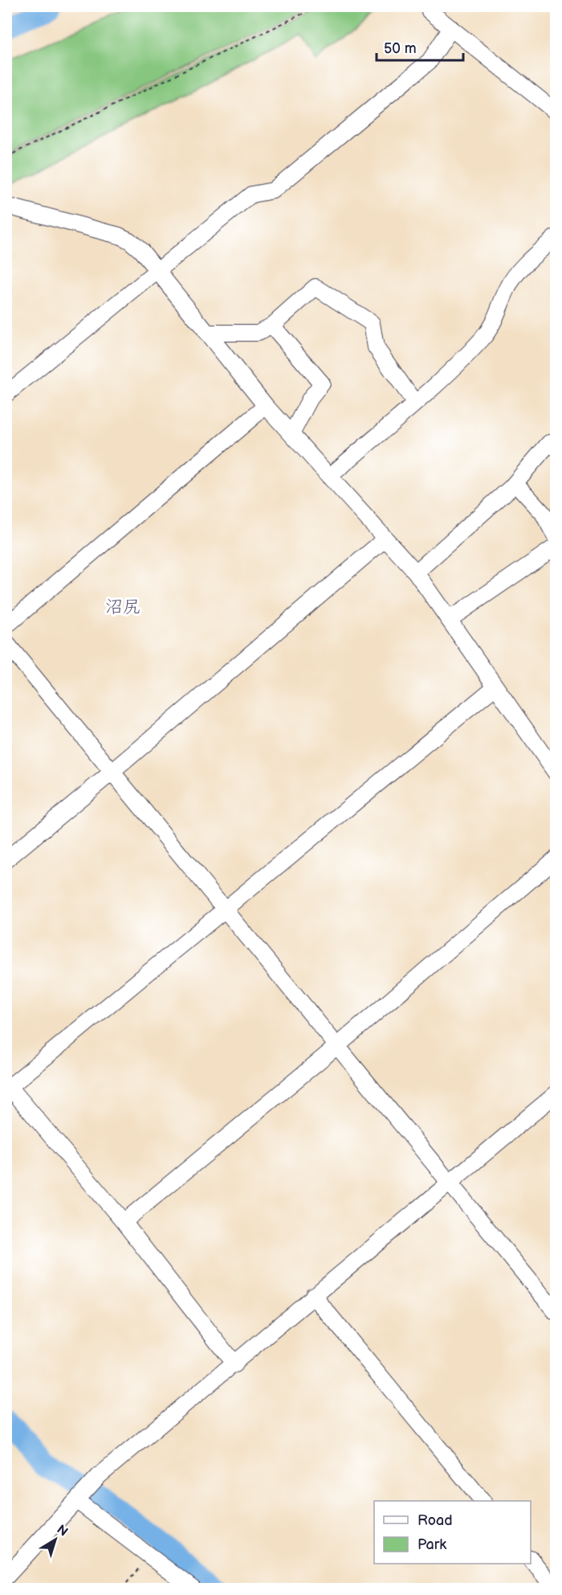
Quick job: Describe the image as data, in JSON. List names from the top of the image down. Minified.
{"districts":["沼尻"],"legend":["Road","Park"],"scale_bar":"50 m","north":"top right"}
